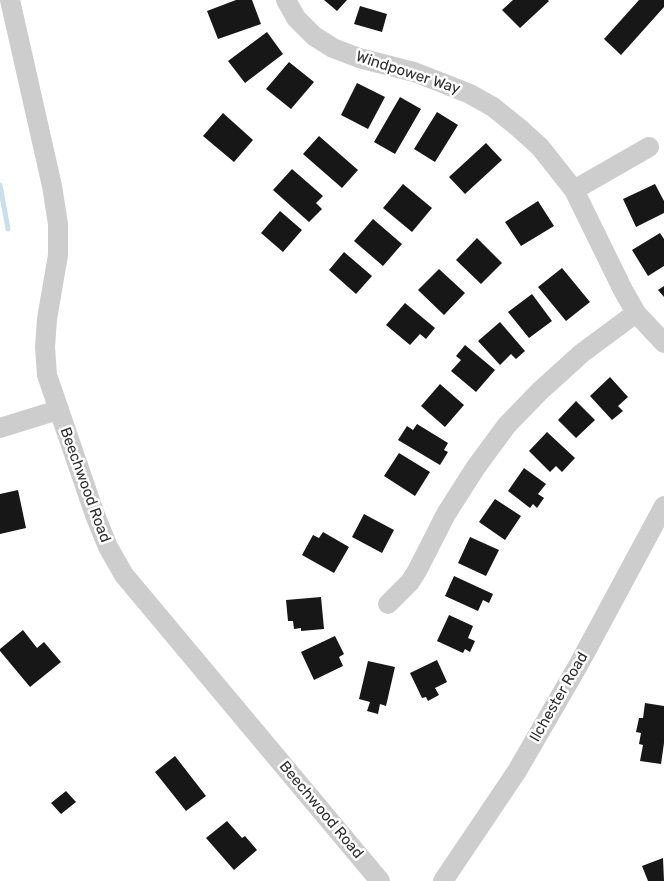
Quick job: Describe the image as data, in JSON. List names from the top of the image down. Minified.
{"streets":{"street":["Windpower Way","Beechwood Road","Ilchester Road"]}}
